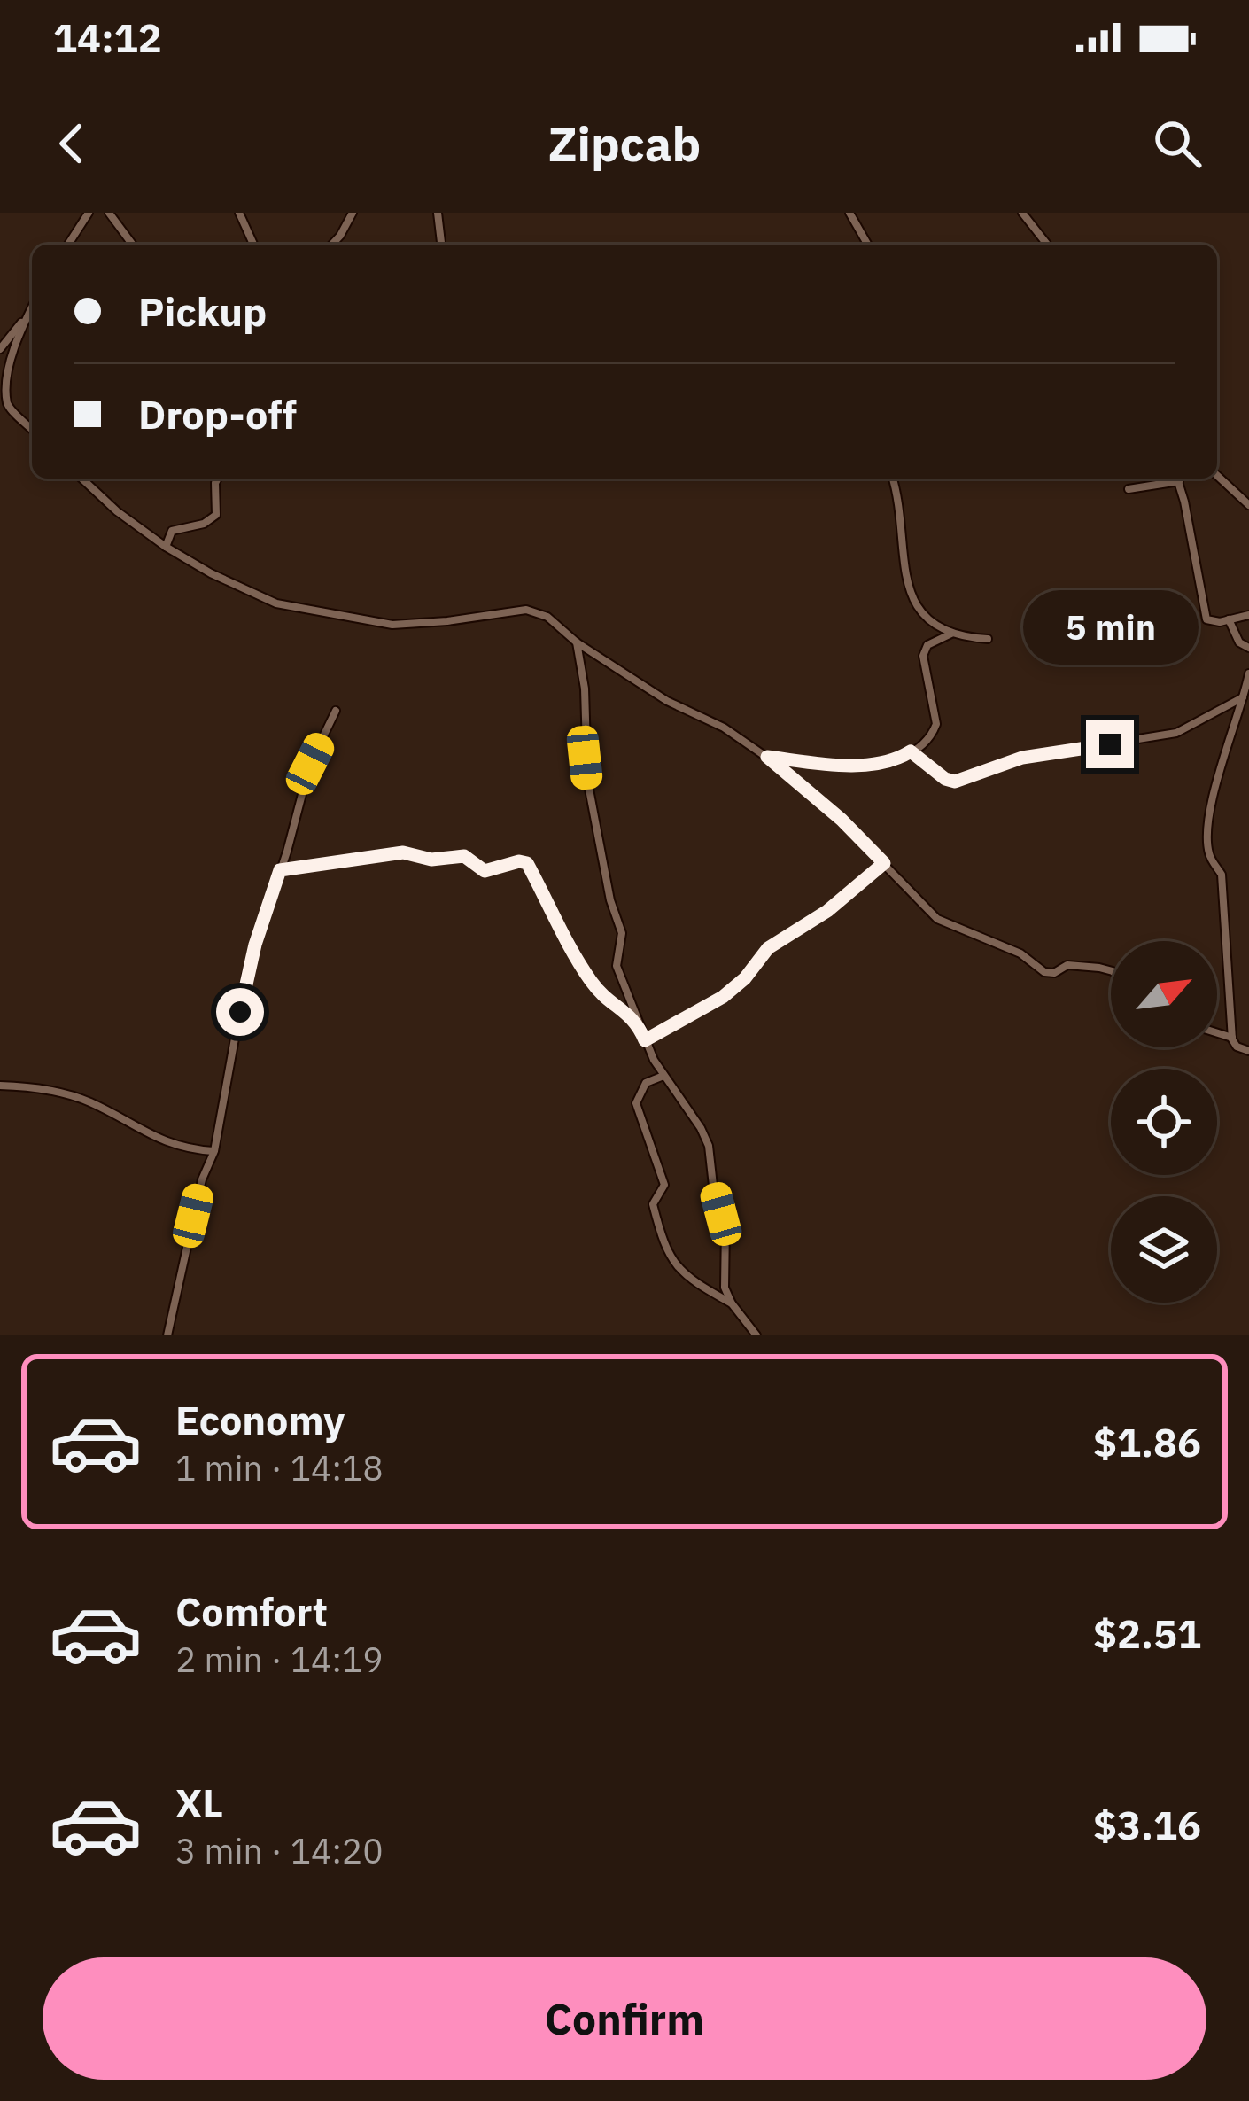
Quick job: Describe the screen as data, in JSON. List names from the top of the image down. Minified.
{"north":"top right","page":{"status":"14:12","header":"Zipcab","banner":["Pickup","Drop-off"],"bubble":"5 min","list":[{"name":"Economy","note":"1 min · 14:18","value":"$1.86"},{"name":"Comfort","note":"2 min · 14:19","value":"$2.51"},{"name":"XL","note":"3 min · 14:20","value":"$3.16"}],"buttons":"Confirm"}}
